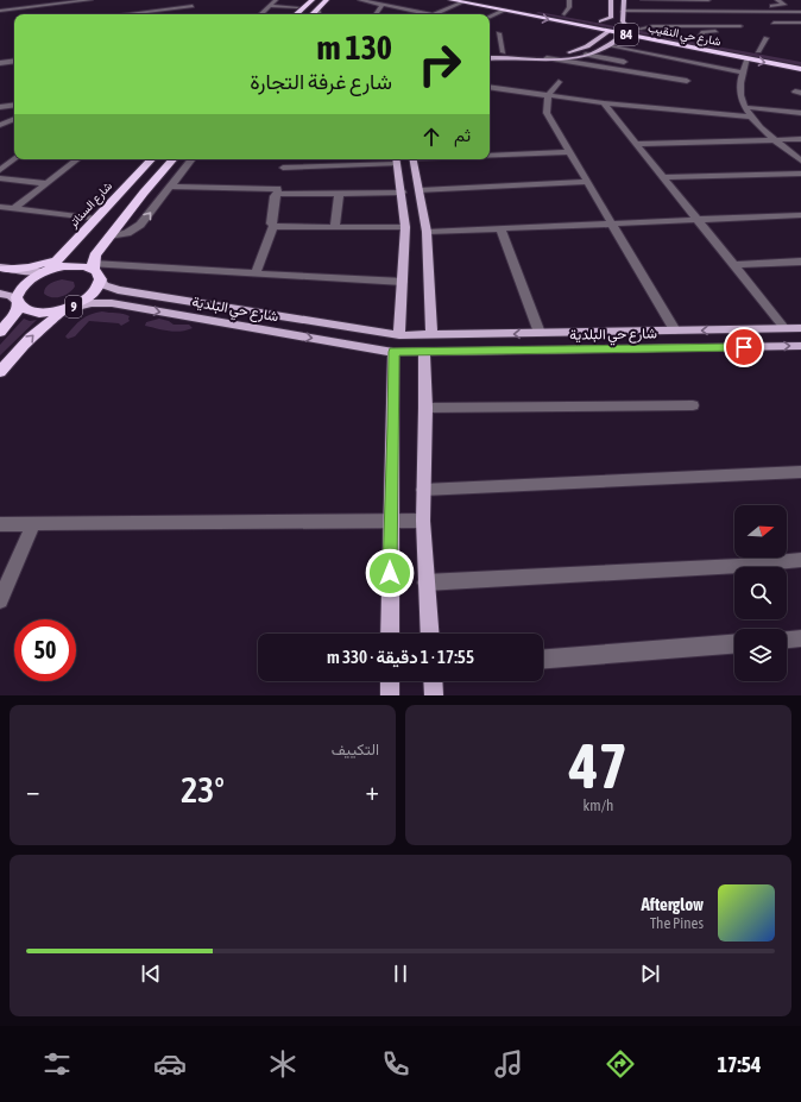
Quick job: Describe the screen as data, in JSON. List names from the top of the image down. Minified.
{"streets":{"highway":["84","شارع حي النقيب","شارع السناتر","9"],"main road":["شارع حي البلدية"]},"crossings":[["9","شارع حي البلدية"]],"north":"right","page":{"turn":["130 m","شارع غرفة التجارة"],"then":"ثم","limit":"50","trip":"17:55 · 1 دقيقة · 330 m","tile":[["47","km/h"],"التكييف"],"heat":["−","23°","+"],"song":["Afterglow","The Pines"],"tabs":"17:54"}}
